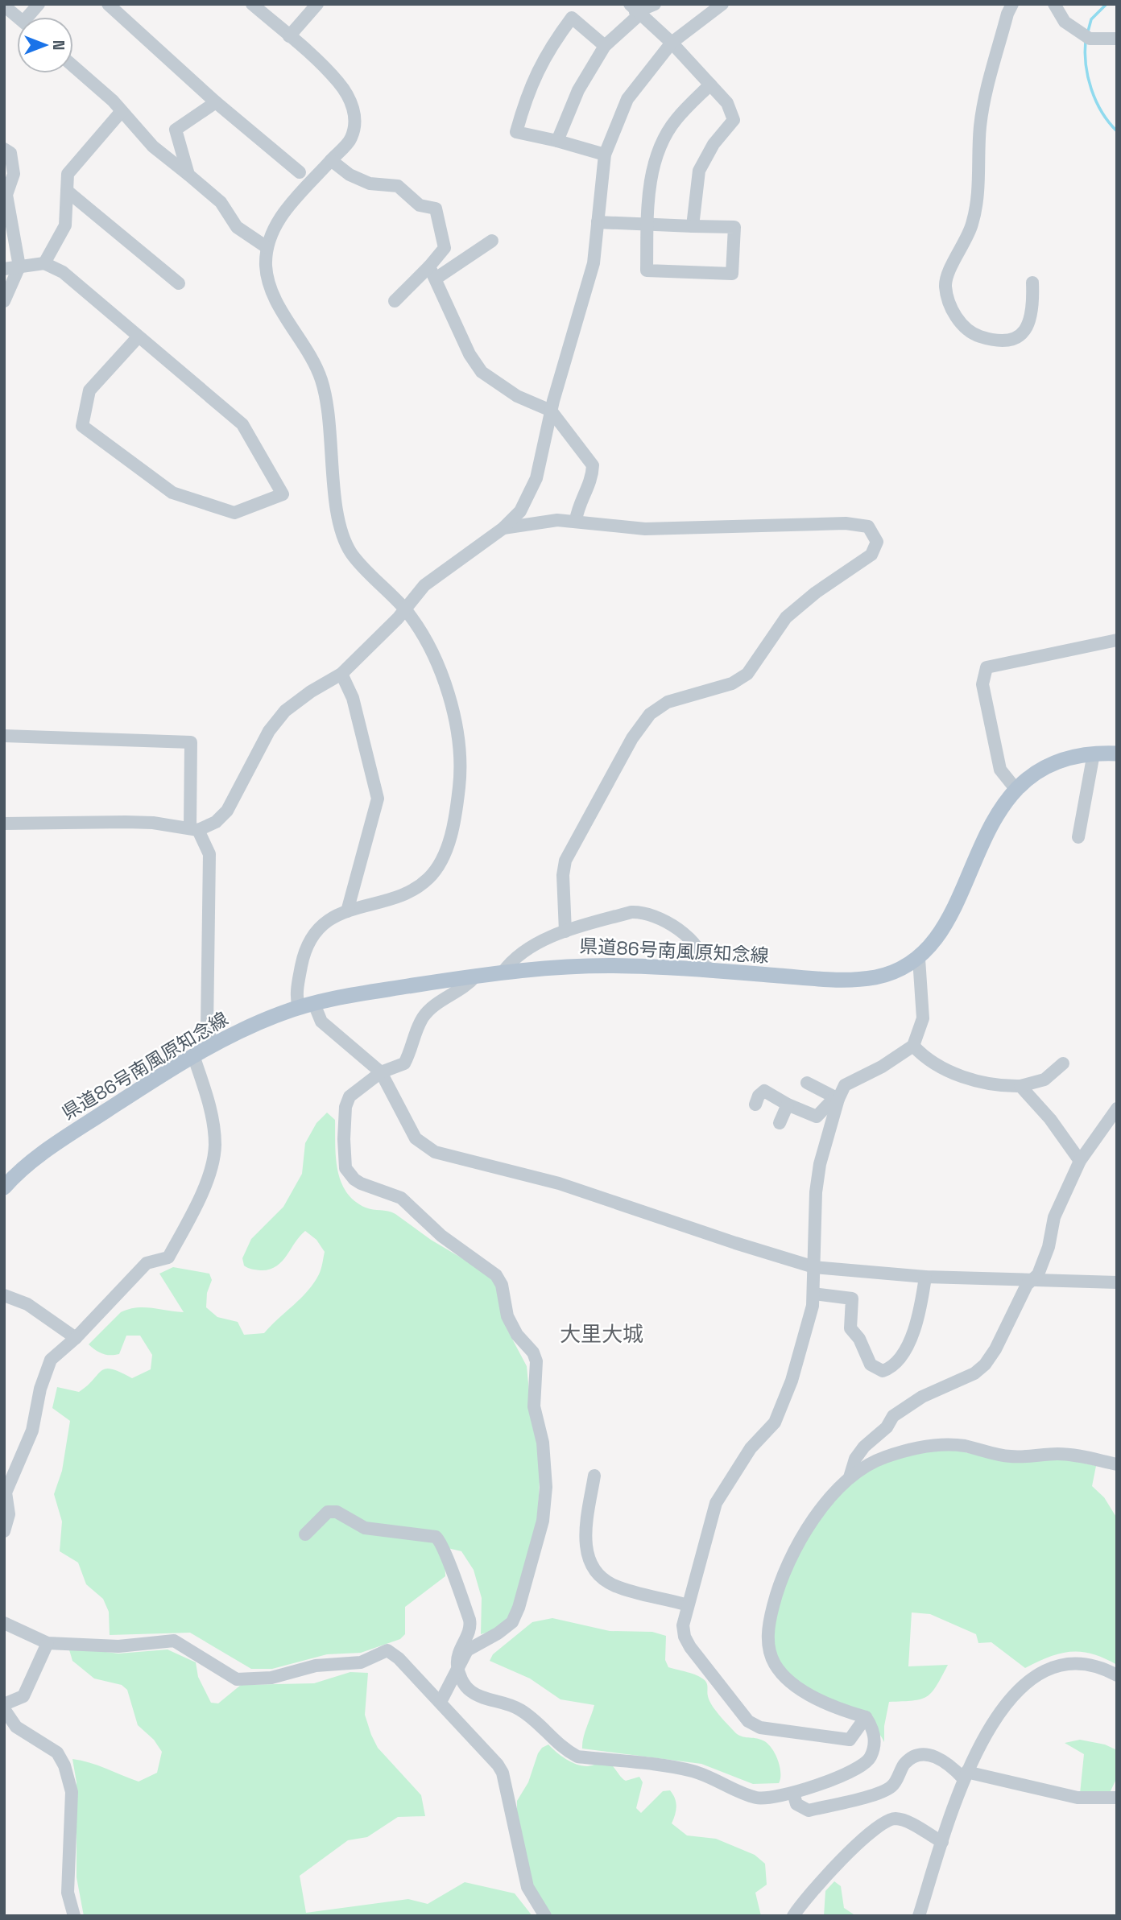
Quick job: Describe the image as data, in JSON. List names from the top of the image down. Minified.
{"streets":{"main road":["県道86号南風原知念線"]},"districts":["大里大城"],"north":"right"}
